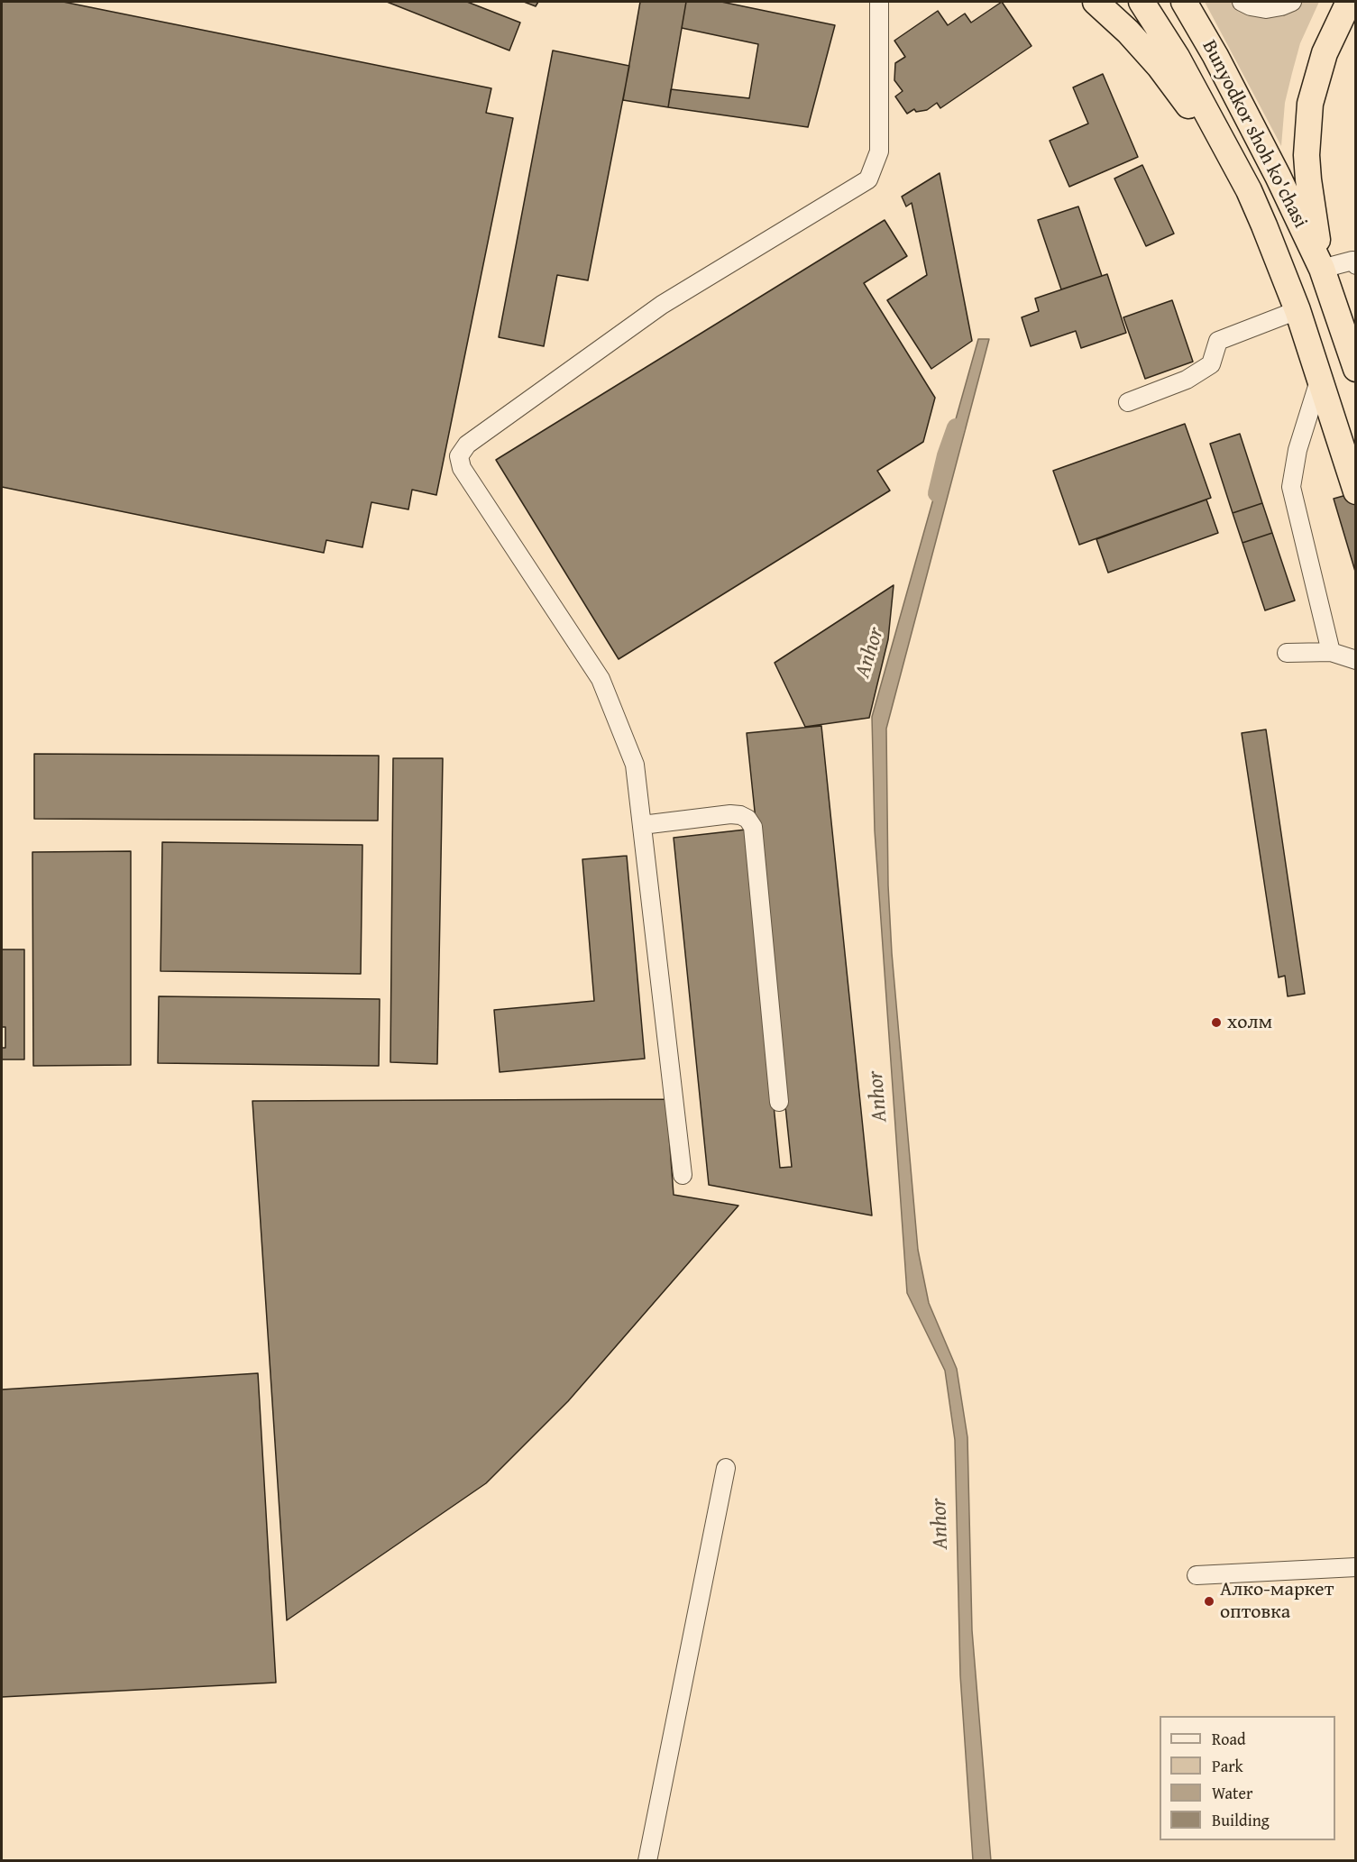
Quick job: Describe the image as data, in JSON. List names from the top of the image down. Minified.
{"streets":{"highway":["Bunyodkor shoh ko'chasi"]},"water":["Anhor"],"places":["холм","Алко-маркет оптовка"],"legend":["Road","Park","Water","Building"]}
